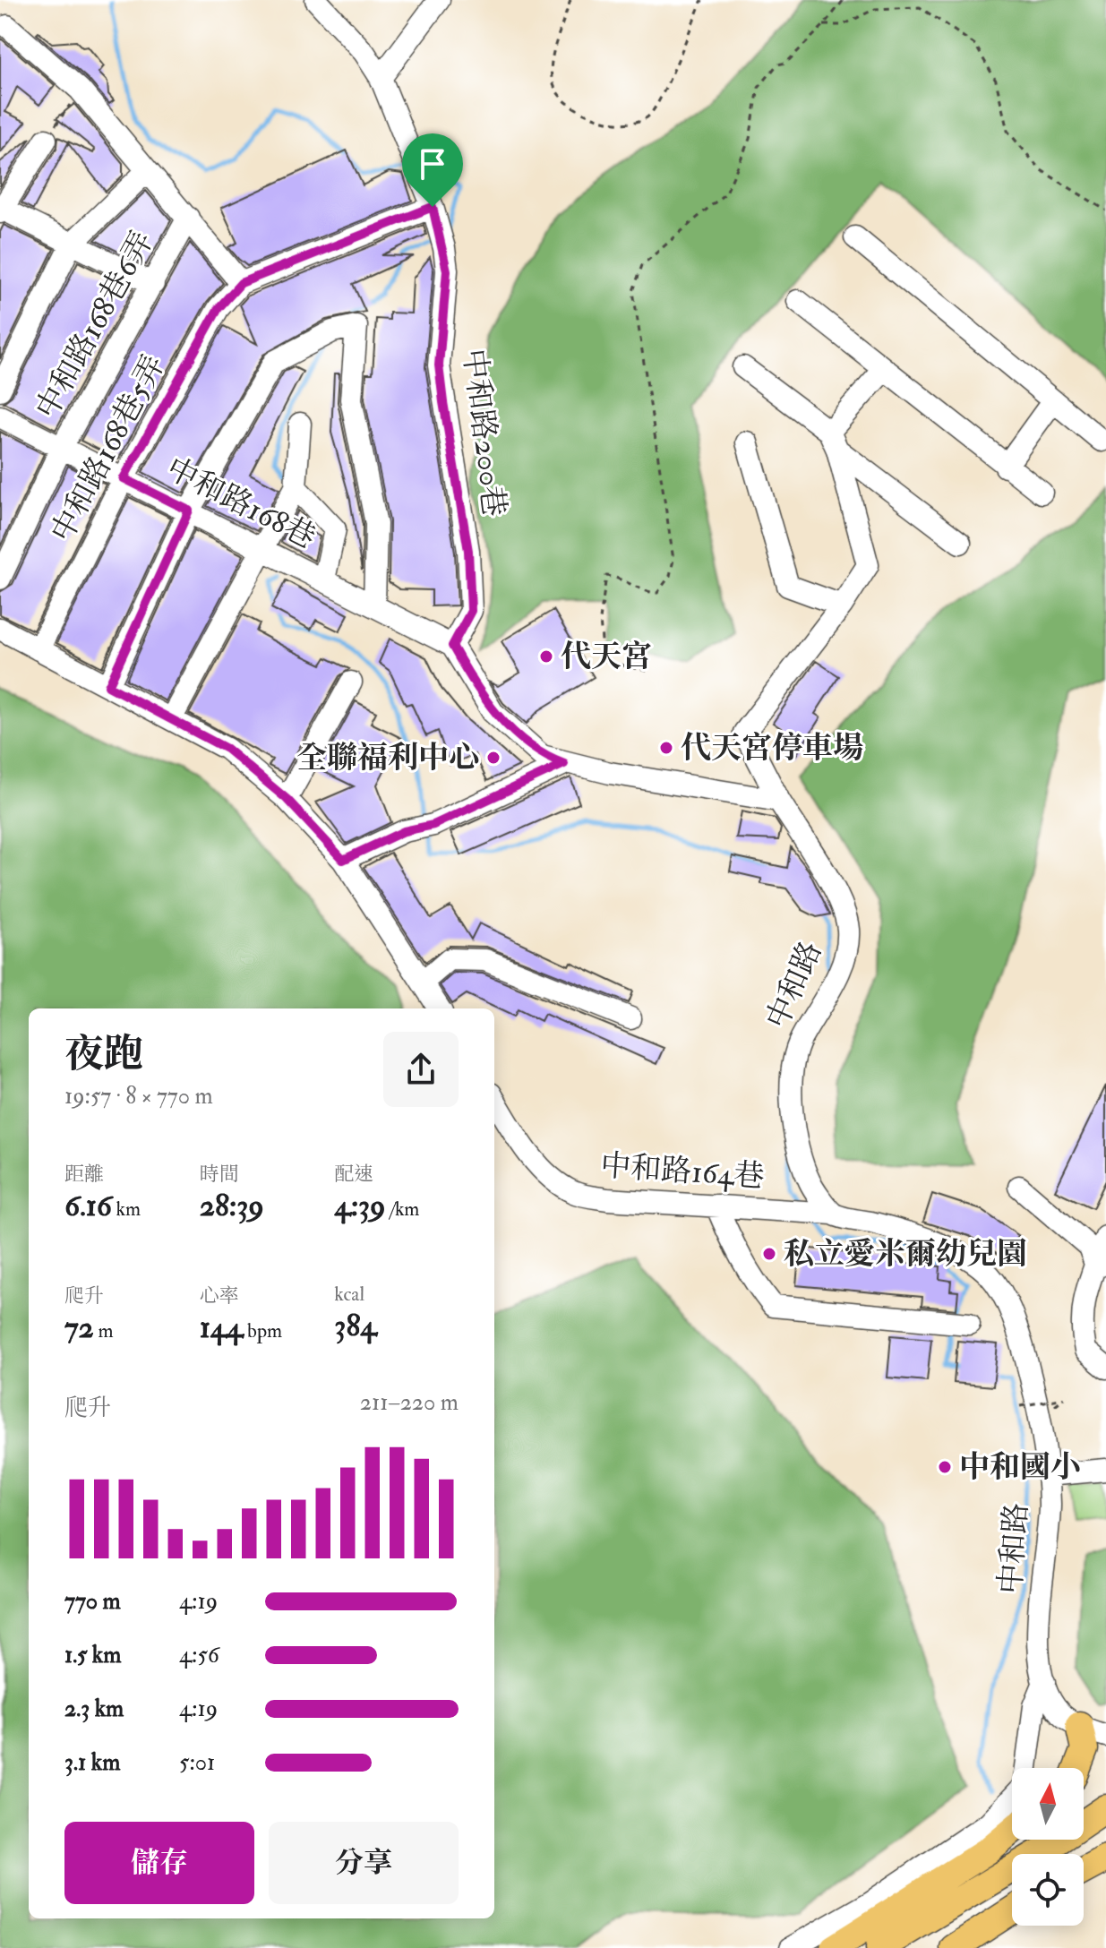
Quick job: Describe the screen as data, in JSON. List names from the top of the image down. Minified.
{"streets":{"street":["中和路168巷6弄","中和路200巷","中和路168巷5弄","中和路168巷","中和路","中和路164巷"]},"crossings":[["中和路168巷6弄","中和路168巷"],["中和路200巷","中和路168巷"],["中和路168巷5弄","中和路168巷"],["中和路","中和路164巷"]],"places":["代天宮","代天宮停車場","全聯福利中心","私立愛米爾幼兒園","中和國小"],"north":"top","page":{"heading":["夜跑","19:57 · 8 × 770 m"],"stats":[["距離","6.16 km"],["時間","28:39"],["配速","4:39 /km"],["爬升","72 m"],["心率","144 bpm"],["kcal","384"]],"chart":["爬升","211–220 m"],"list":[{"name":"770 m","note":"4:19"},{"name":"1.5 km","note":"4:56"},{"name":"2.3 km","note":"4:19"},{"name":"3.1 km","note":"5:01"}],"buttons":["儲存","分享"]}}
